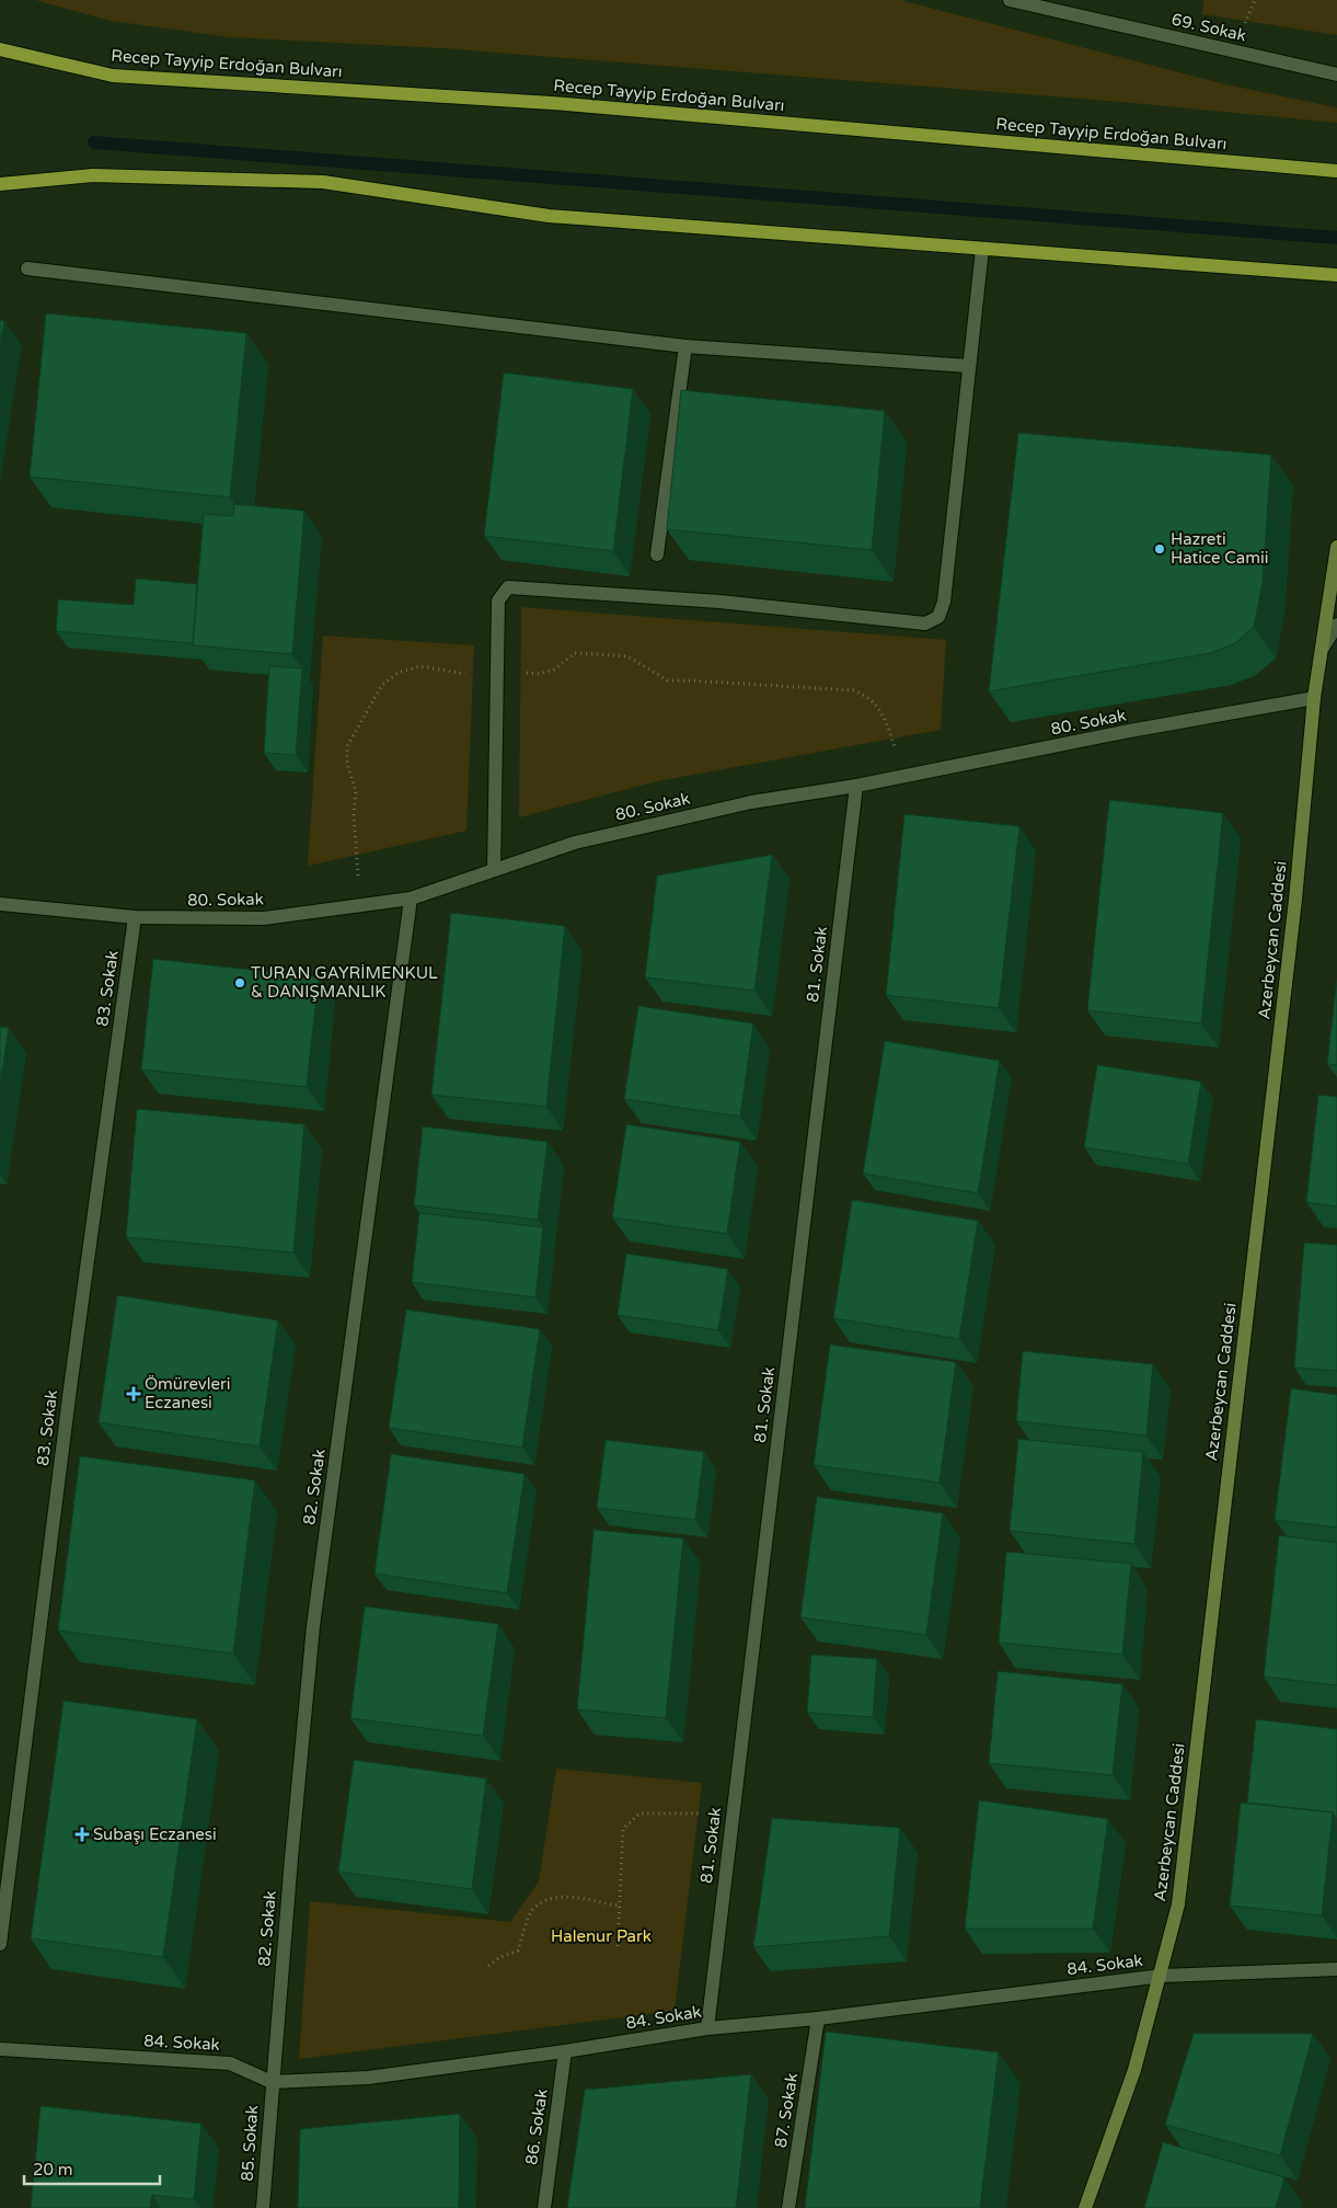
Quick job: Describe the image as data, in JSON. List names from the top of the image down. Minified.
{"streets":{"main road":["Recep Tayyip Erdoğan Bulvarı","Azerbeycan Caddesi"],"street":["69. Sokak","80. Sokak","81. Sokak","83. Sokak","82. Sokak","84. Sokak","87. Sokak","86. Sokak","85. Sokak"]},"crossings":[["80. Sokak","Azerbeycan Caddesi"],["80. Sokak","81. Sokak"],["80. Sokak","83. Sokak"],["80. Sokak","82. Sokak"],["Azerbeycan Caddesi","84. Sokak"],["81. Sokak","84. Sokak"],["82. Sokak","84. Sokak"],["82. Sokak","85. Sokak"],["84. Sokak","87. Sokak"],["84. Sokak","86. Sokak"],["84. Sokak","85. Sokak"]],"parks":["Halenur Park"],"places":{"other":["Hazreti Hatice Camii","TURAN GAYRİMENKUL & DANIŞMANLIK"],"health":["Ömürevleri Eczanesi","Subaşı Eczanesi"]},"scale_bar":"20 m"}
